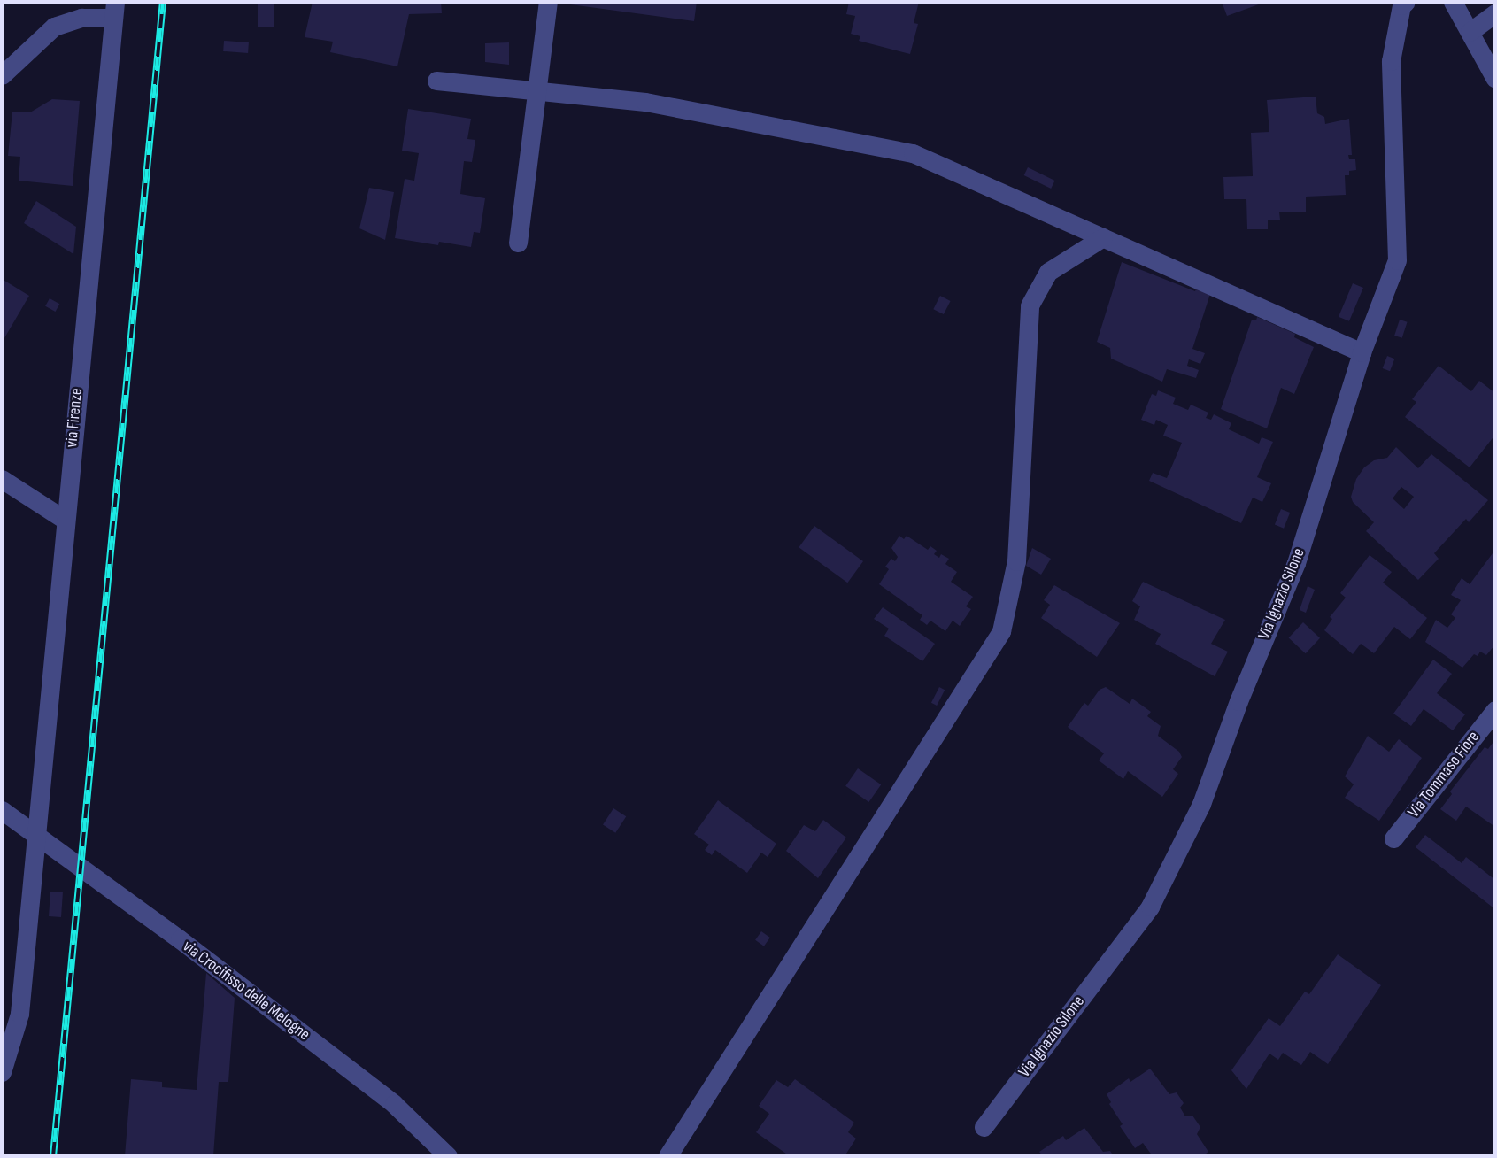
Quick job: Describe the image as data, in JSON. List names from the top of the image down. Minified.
{"streets":{"street":["via Firenze","Via Ignazio Silone","Via Tommaso Fiore","via Crocifisso delle Melogne"]},"crossings":[["via Firenze","via Crocifisso delle Melogne"]]}
